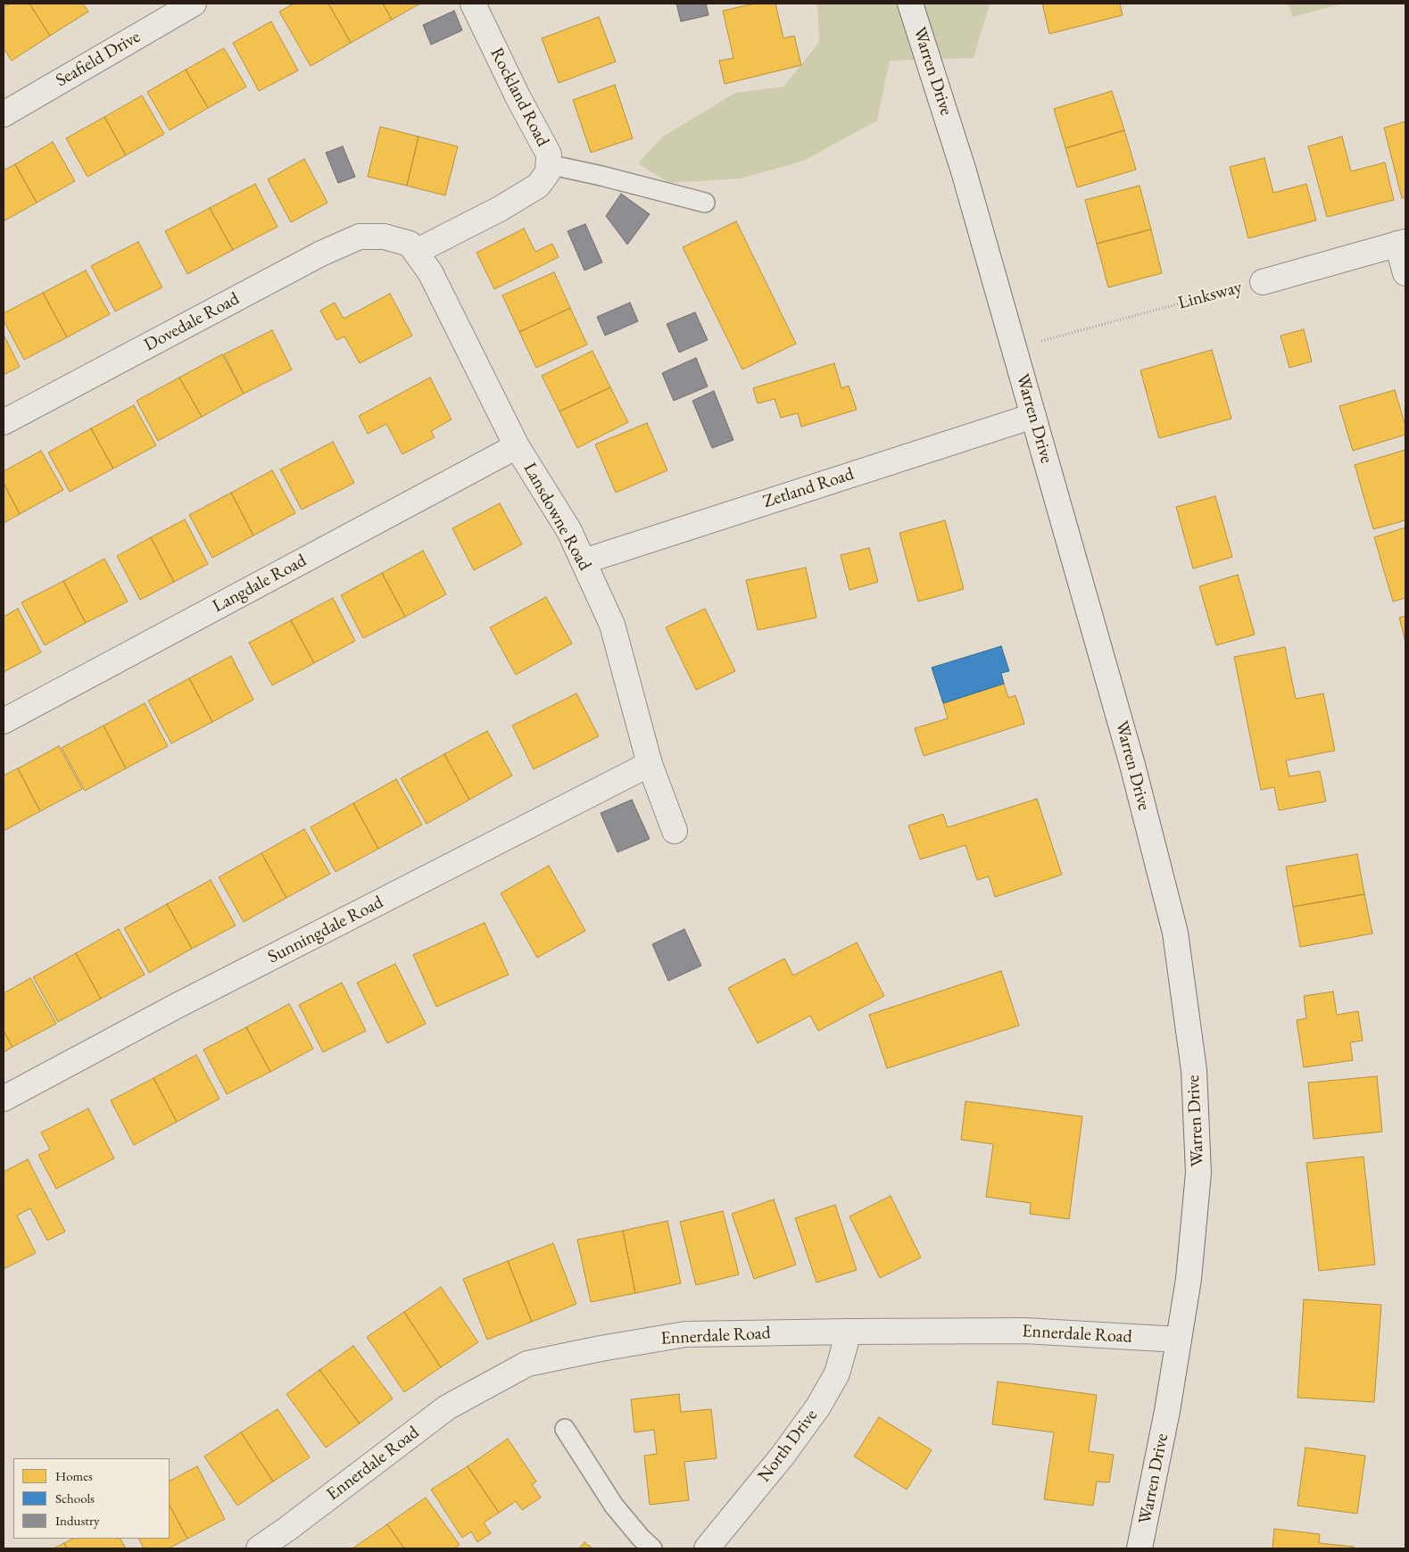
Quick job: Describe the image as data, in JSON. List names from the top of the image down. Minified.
{"streets":{"street":["Seafield Drive","Warren Drive","Rockland Road","Linksway","Dovedale Road","Zetland Road","Lansdowne Road","Langdale Road","Sunningdale Road","Ennerdale Road","North Drive"]},"crossings":[["Warren Drive","Linksway"],["Warren Drive","Zetland Road"],["Warren Drive","Ennerdale Road"],["Rockland Road","Lansdowne Road"],["Dovedale Road","Lansdowne Road"],["Zetland Road","Lansdowne Road"],["Lansdowne Road","Langdale Road"],["Lansdowne Road","Sunningdale Road"],["Ennerdale Road","North Drive"]],"legend":["Homes","Schools","Industry"]}
